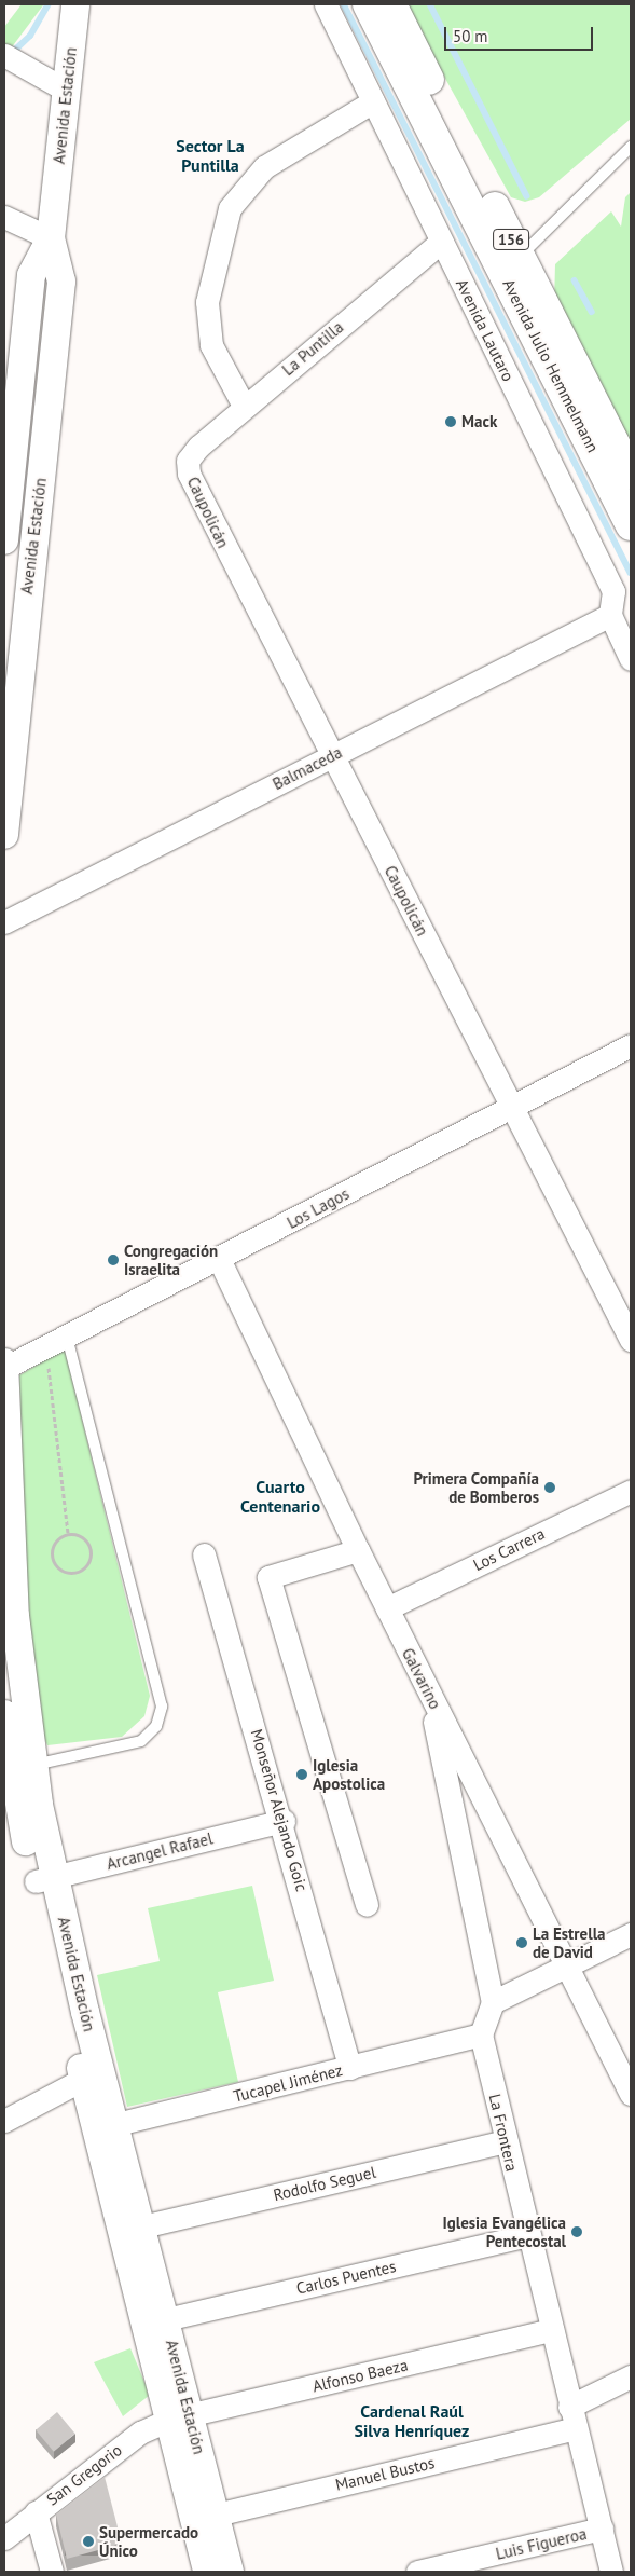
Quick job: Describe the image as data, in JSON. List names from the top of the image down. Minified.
{"streets":{"highway":["156","Avenida Julio Hemmelmann"],"street":["Avenida Estación","Avenida Lautaro","La Puntilla","Caupolicán","Balmaceda","Los Lagos","Los Carrera","Galvarino","Monseñor Alejando Goic","Arcangel Rafael","Tucapel Jiménez","La Frontera","Rodolfo Seguel","Carlos Puentes","Alfonso Baeza","Manuel Bustos","San Gregorio","Luis Figueroa"]},"crossings":[["Avenida Estación","Los Lagos"],["Avenida Estación","Arcangel Rafael"],["Avenida Estación","Tucapel Jiménez"],["Avenida Estación","Rodolfo Seguel"],["Avenida Estación","Carlos Puentes"],["Avenida Estación","Alfonso Baeza"],["Avenida Estación","Manuel Bustos"],["Avenida Estación","San Gregorio"],["Avenida Lautaro","La Puntilla"],["Avenida Lautaro","Balmaceda"],["La Puntilla","Caupolicán"],["Caupolicán","Balmaceda"],["Caupolicán","Los Lagos"],["Los Lagos","Galvarino"],["Los Carrera","Galvarino"],["Monseñor Alejando Goic","Arcangel Rafael"],["Monseñor Alejando Goic","Tucapel Jiménez"],["Tucapel Jiménez","La Frontera"],["La Frontera","Rodolfo Seguel"],["La Frontera","Carlos Puentes"],["La Frontera","Alfonso Baeza"],["La Frontera","Manuel Bustos"],["La Frontera","Luis Figueroa"],["Alfonso Baeza","San Gregorio"]],"districts":["Sector La Puntilla","Cuarto Centenario","Cardenal Raúl Silva Henríquez"],"places":["Mack","Congregación Israelita","Primera Compañía de Bomberos","Iglesia Apostolica","La Estrella de David","Iglesia Evangélica Pentecostal","Supermercado Único"],"scale_bar":"50 m"}
